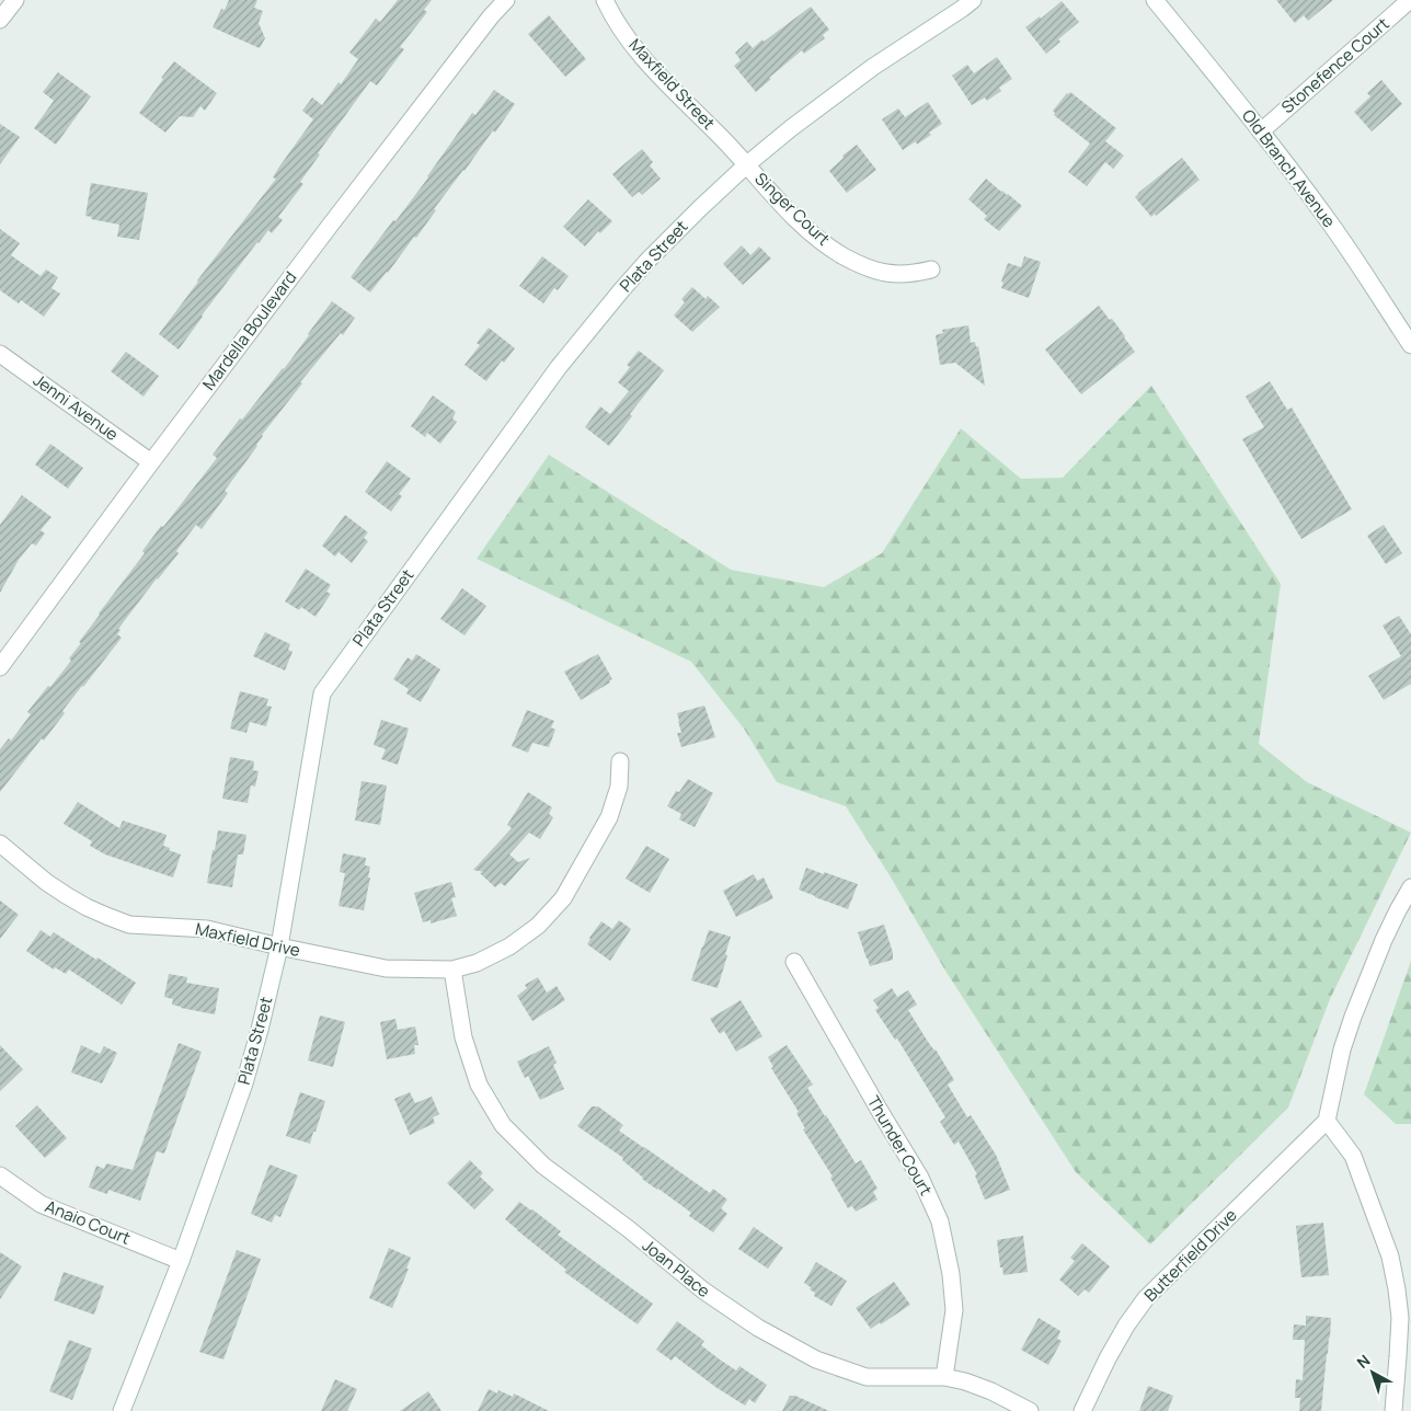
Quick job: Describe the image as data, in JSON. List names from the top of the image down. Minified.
{"streets":{"street":["Stonefence Court","Maxfield Street","Old Branch Avenue","Singer Court","Plata Street","Mardella Boulevard","Jenni Avenue","Maxfield Drive","Thunder Court","Anaio Court","Butterfield Drive","Joan Place"]},"crossings":[["Stonefence Court","Old Branch Avenue"],["Maxfield Street","Singer Court"],["Maxfield Street","Plata Street"],["Singer Court","Plata Street"],["Plata Street","Maxfield Drive"],["Plata Street","Anaio Court"],["Mardella Boulevard","Jenni Avenue"],["Maxfield Drive","Joan Place"],["Thunder Court","Joan Place"]],"north":"top left"}
